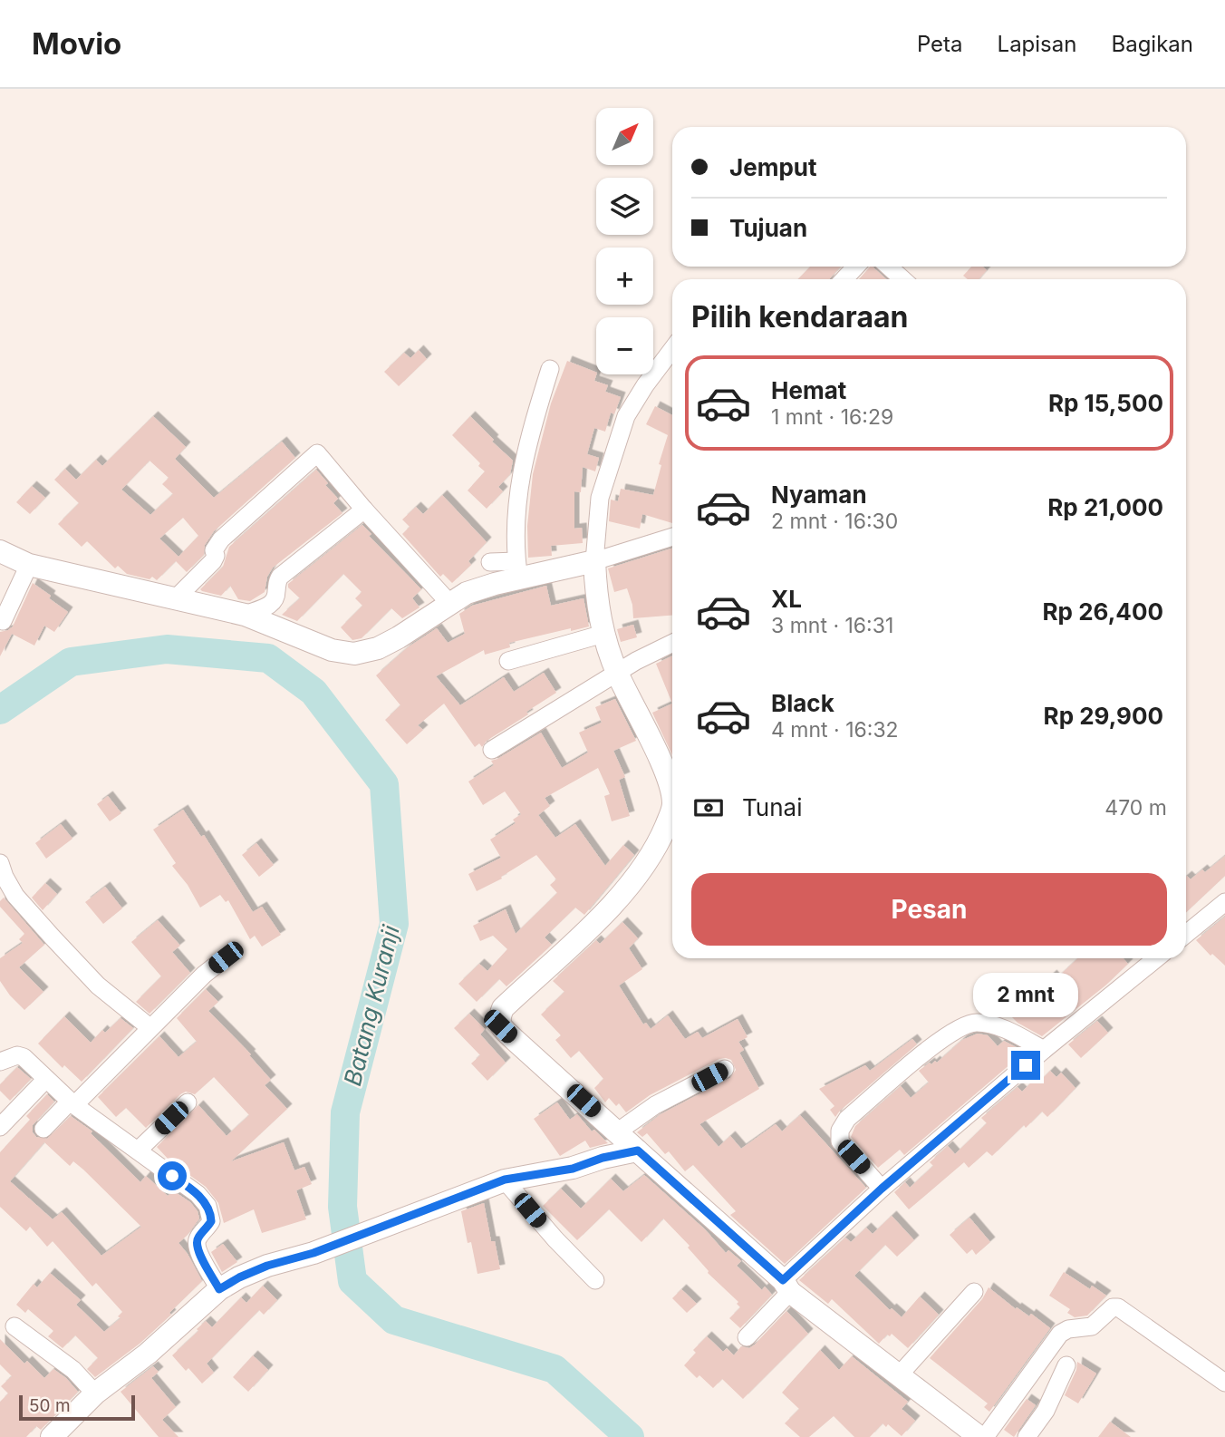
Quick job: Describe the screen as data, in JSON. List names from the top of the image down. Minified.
{"water":["Batang Kuranji"],"scale_bar":"50 m","north":"top right","page":{"header":"Movio","nav":["Peta","Lapisan","Bagikan"],"map_buttons":["+","−"],"banner":["Jemput","Tujuan"],"heading":"Pilih kendaraan","list":[{"name":"Hemat","note":"1 mnt · 16:29","value":"Rp 15,500"},{"name":"Nyaman","note":"2 mnt · 16:30","value":"Rp 21,000"},{"name":"XL","note":"3 mnt · 16:31","value":"Rp 26,400"},{"name":"Black","note":"4 mnt · 16:32","value":"Rp 29,900"}],"pay":["Tunai","470 m"],"buttons":"Pesan","bubble":"2 mnt","scale":"50 m"}}
